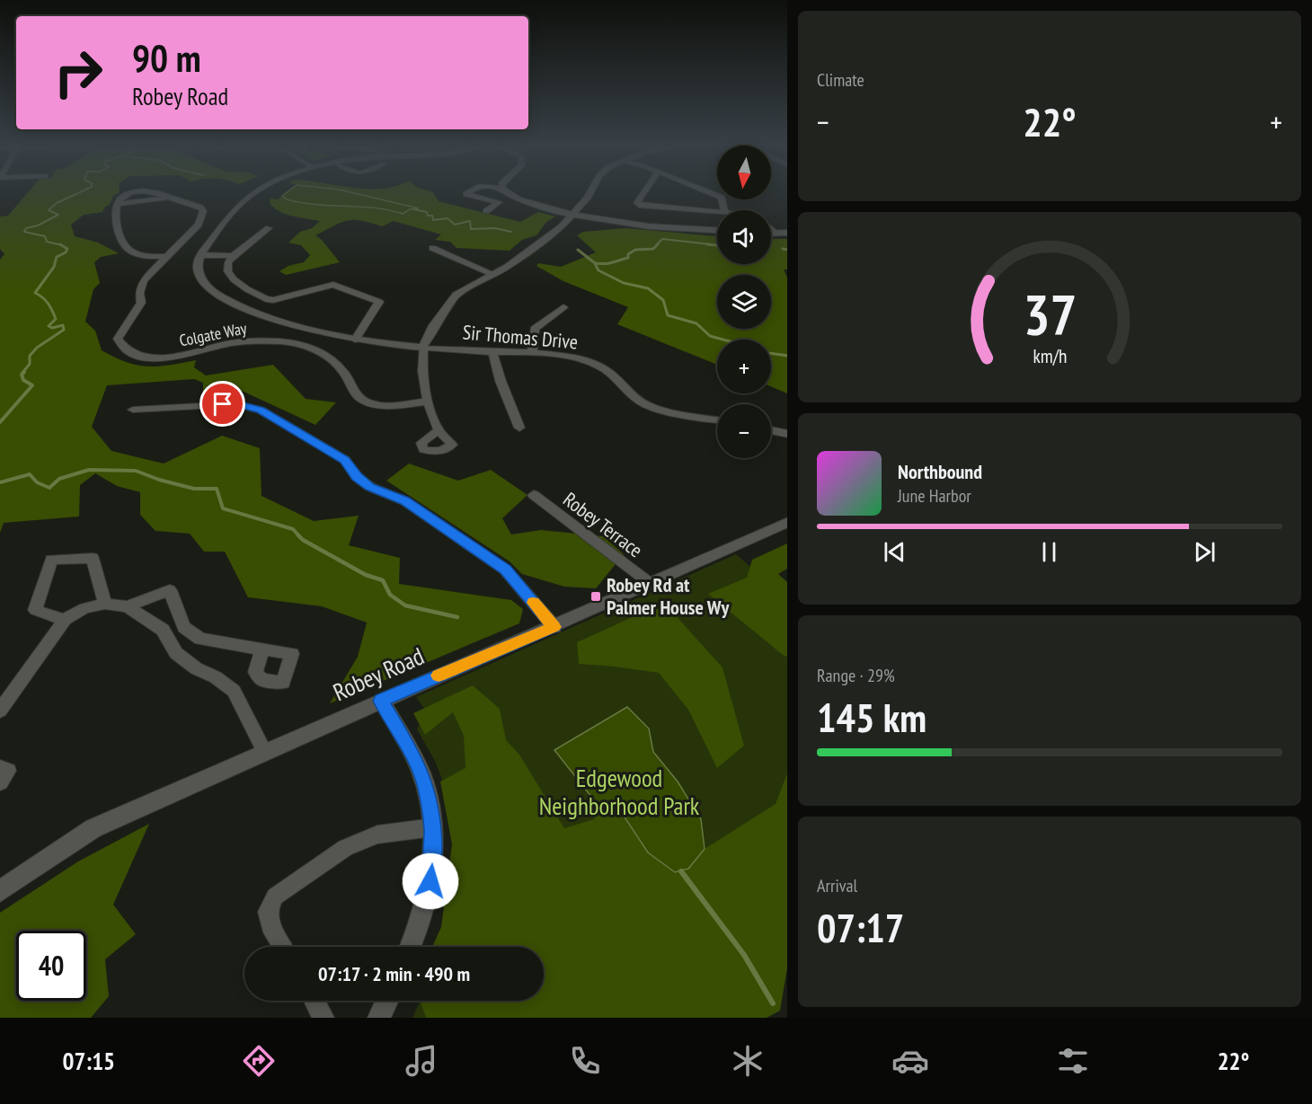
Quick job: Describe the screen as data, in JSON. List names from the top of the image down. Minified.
{"streets":{"street":["Colgate Way","Sir Thomas Drive","Robey Terrace","Robey Road"]},"crossings":[["Robey Terrace","Robey Road"]],"parks":["Edgewood Neighborhood Park"],"places":{"transit":["Robey Rd at Palmer House Wy"]},"north":"bottom","page":{"tile":["Climate",["Range · 29%","145 km"],["Arrival","07:17"]],"turn":["90 m","Robey Road"],"heat":["−","22°","+"],"map_buttons":["+","−"],"song":["Northbound","June Harbor"],"limit":"40","trip":"07:17 · 2 min · 490 m","tabs":["07:15","22°"],"gauge":["37","km/h"]}}
